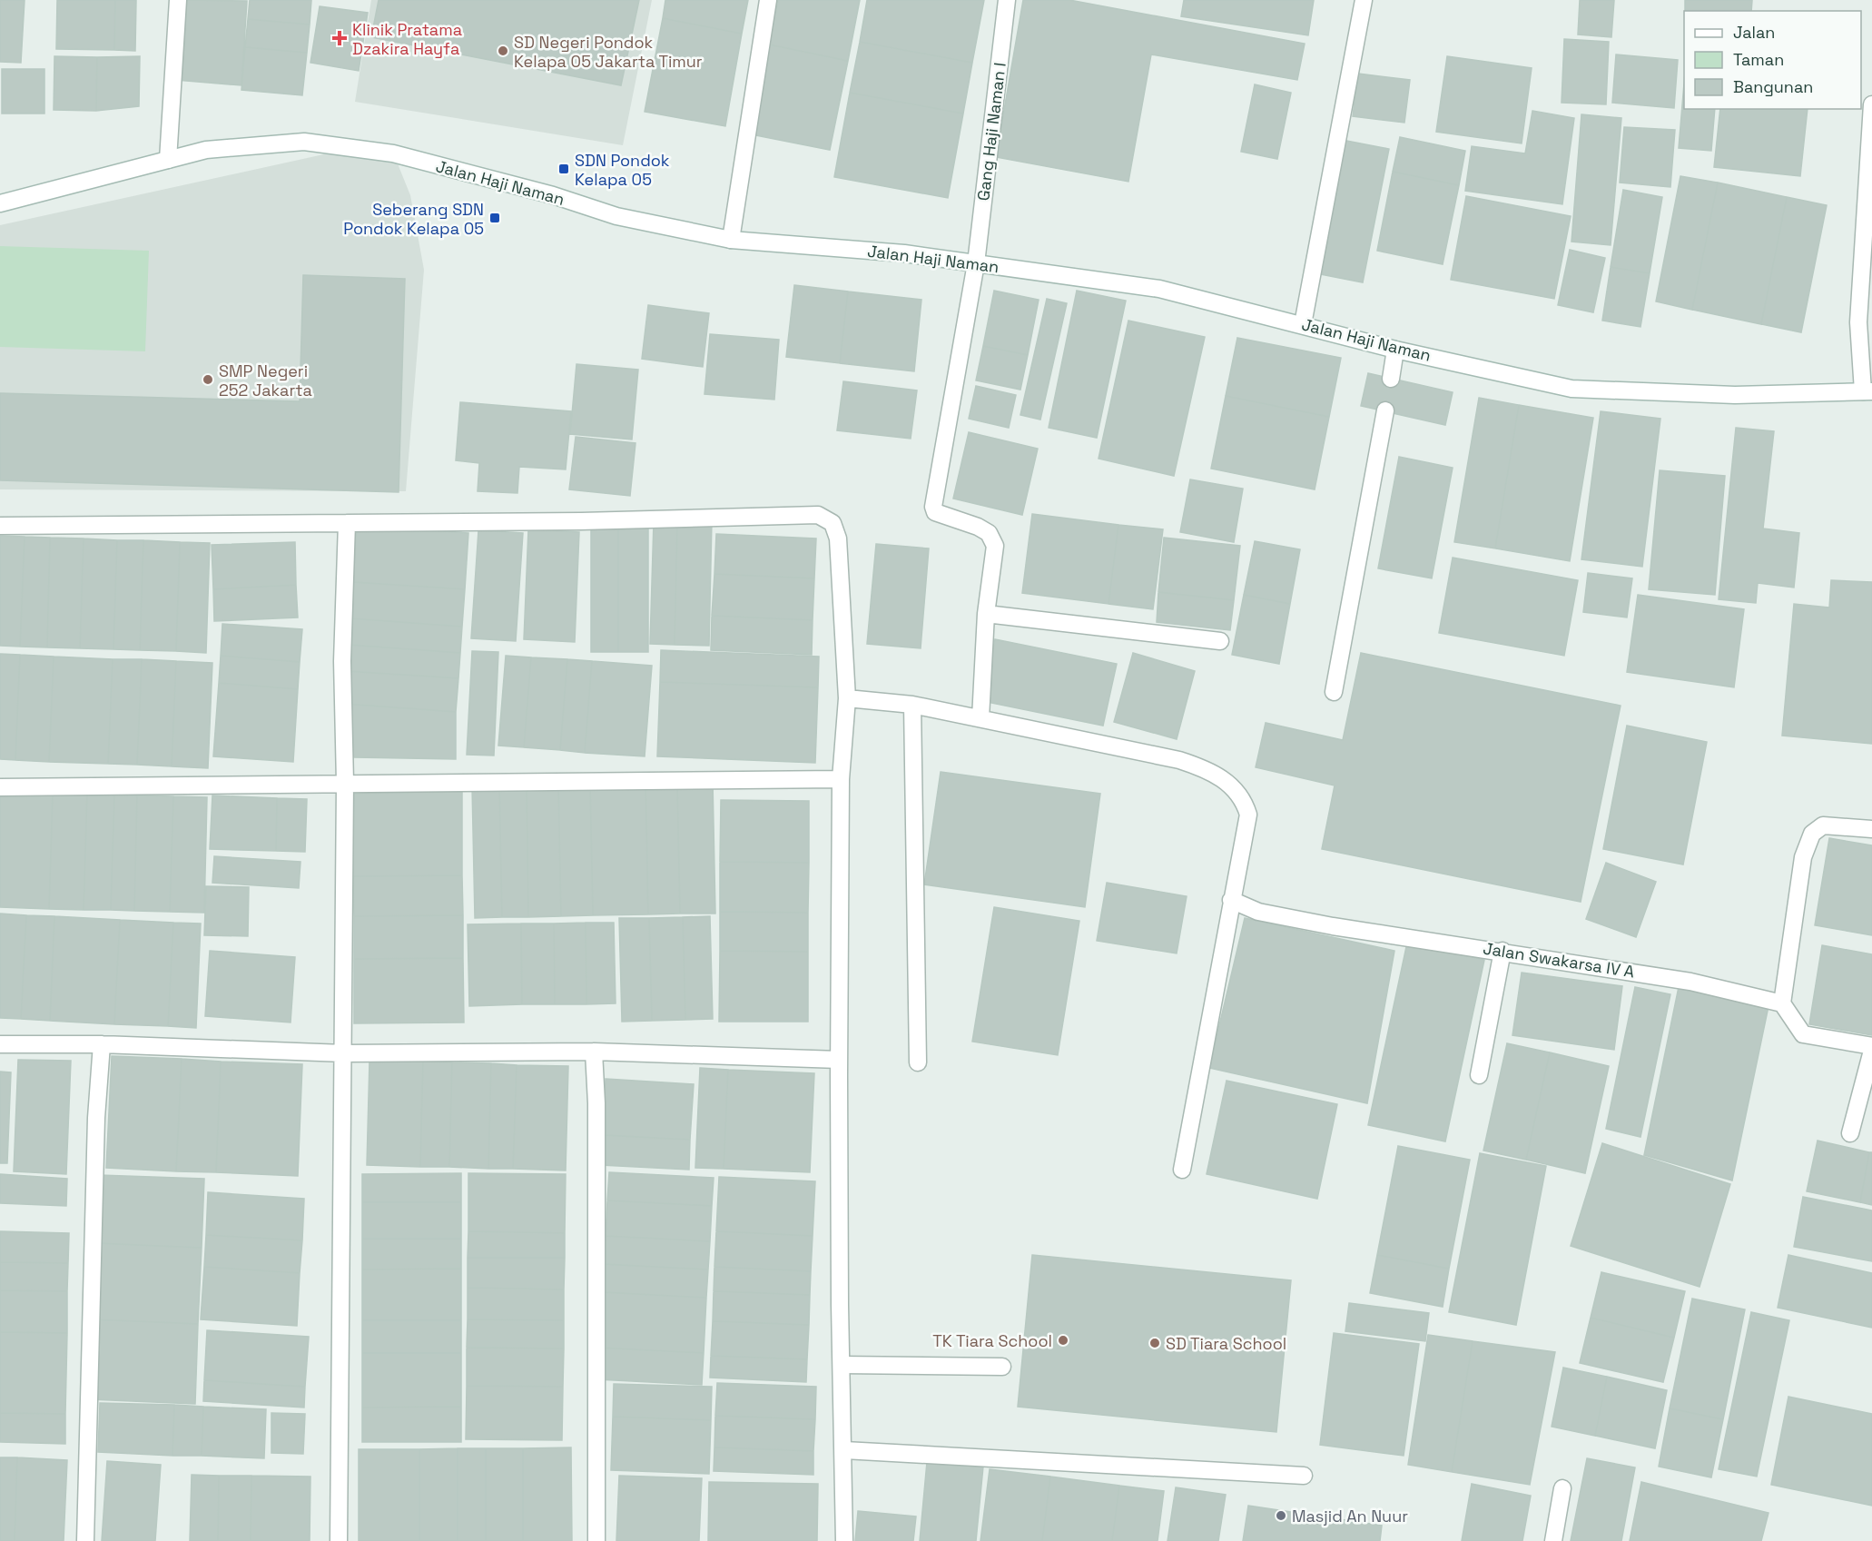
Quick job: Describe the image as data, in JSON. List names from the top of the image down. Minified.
{"streets":{"street":["Gang Haji Naman I","Jalan Haji Naman","Jalan Swakarsa IV A"]},"crossings":[["Gang Haji Naman I","Jalan Haji Naman"]],"places":{"health":["Klinik Pratama Dzakira Hayfa"],"other":["SD Negeri Pondok Kelapa 05 Jakarta Timur","SMP Negeri 252 Jakarta","TK Tiara School","SD Tiara School","Masjid An Nuur"],"transit":["SDN Pondok Kelapa 05","Seberang SDN Pondok Kelapa 05"]},"legend":["Jalan","Taman","Bangunan"]}
